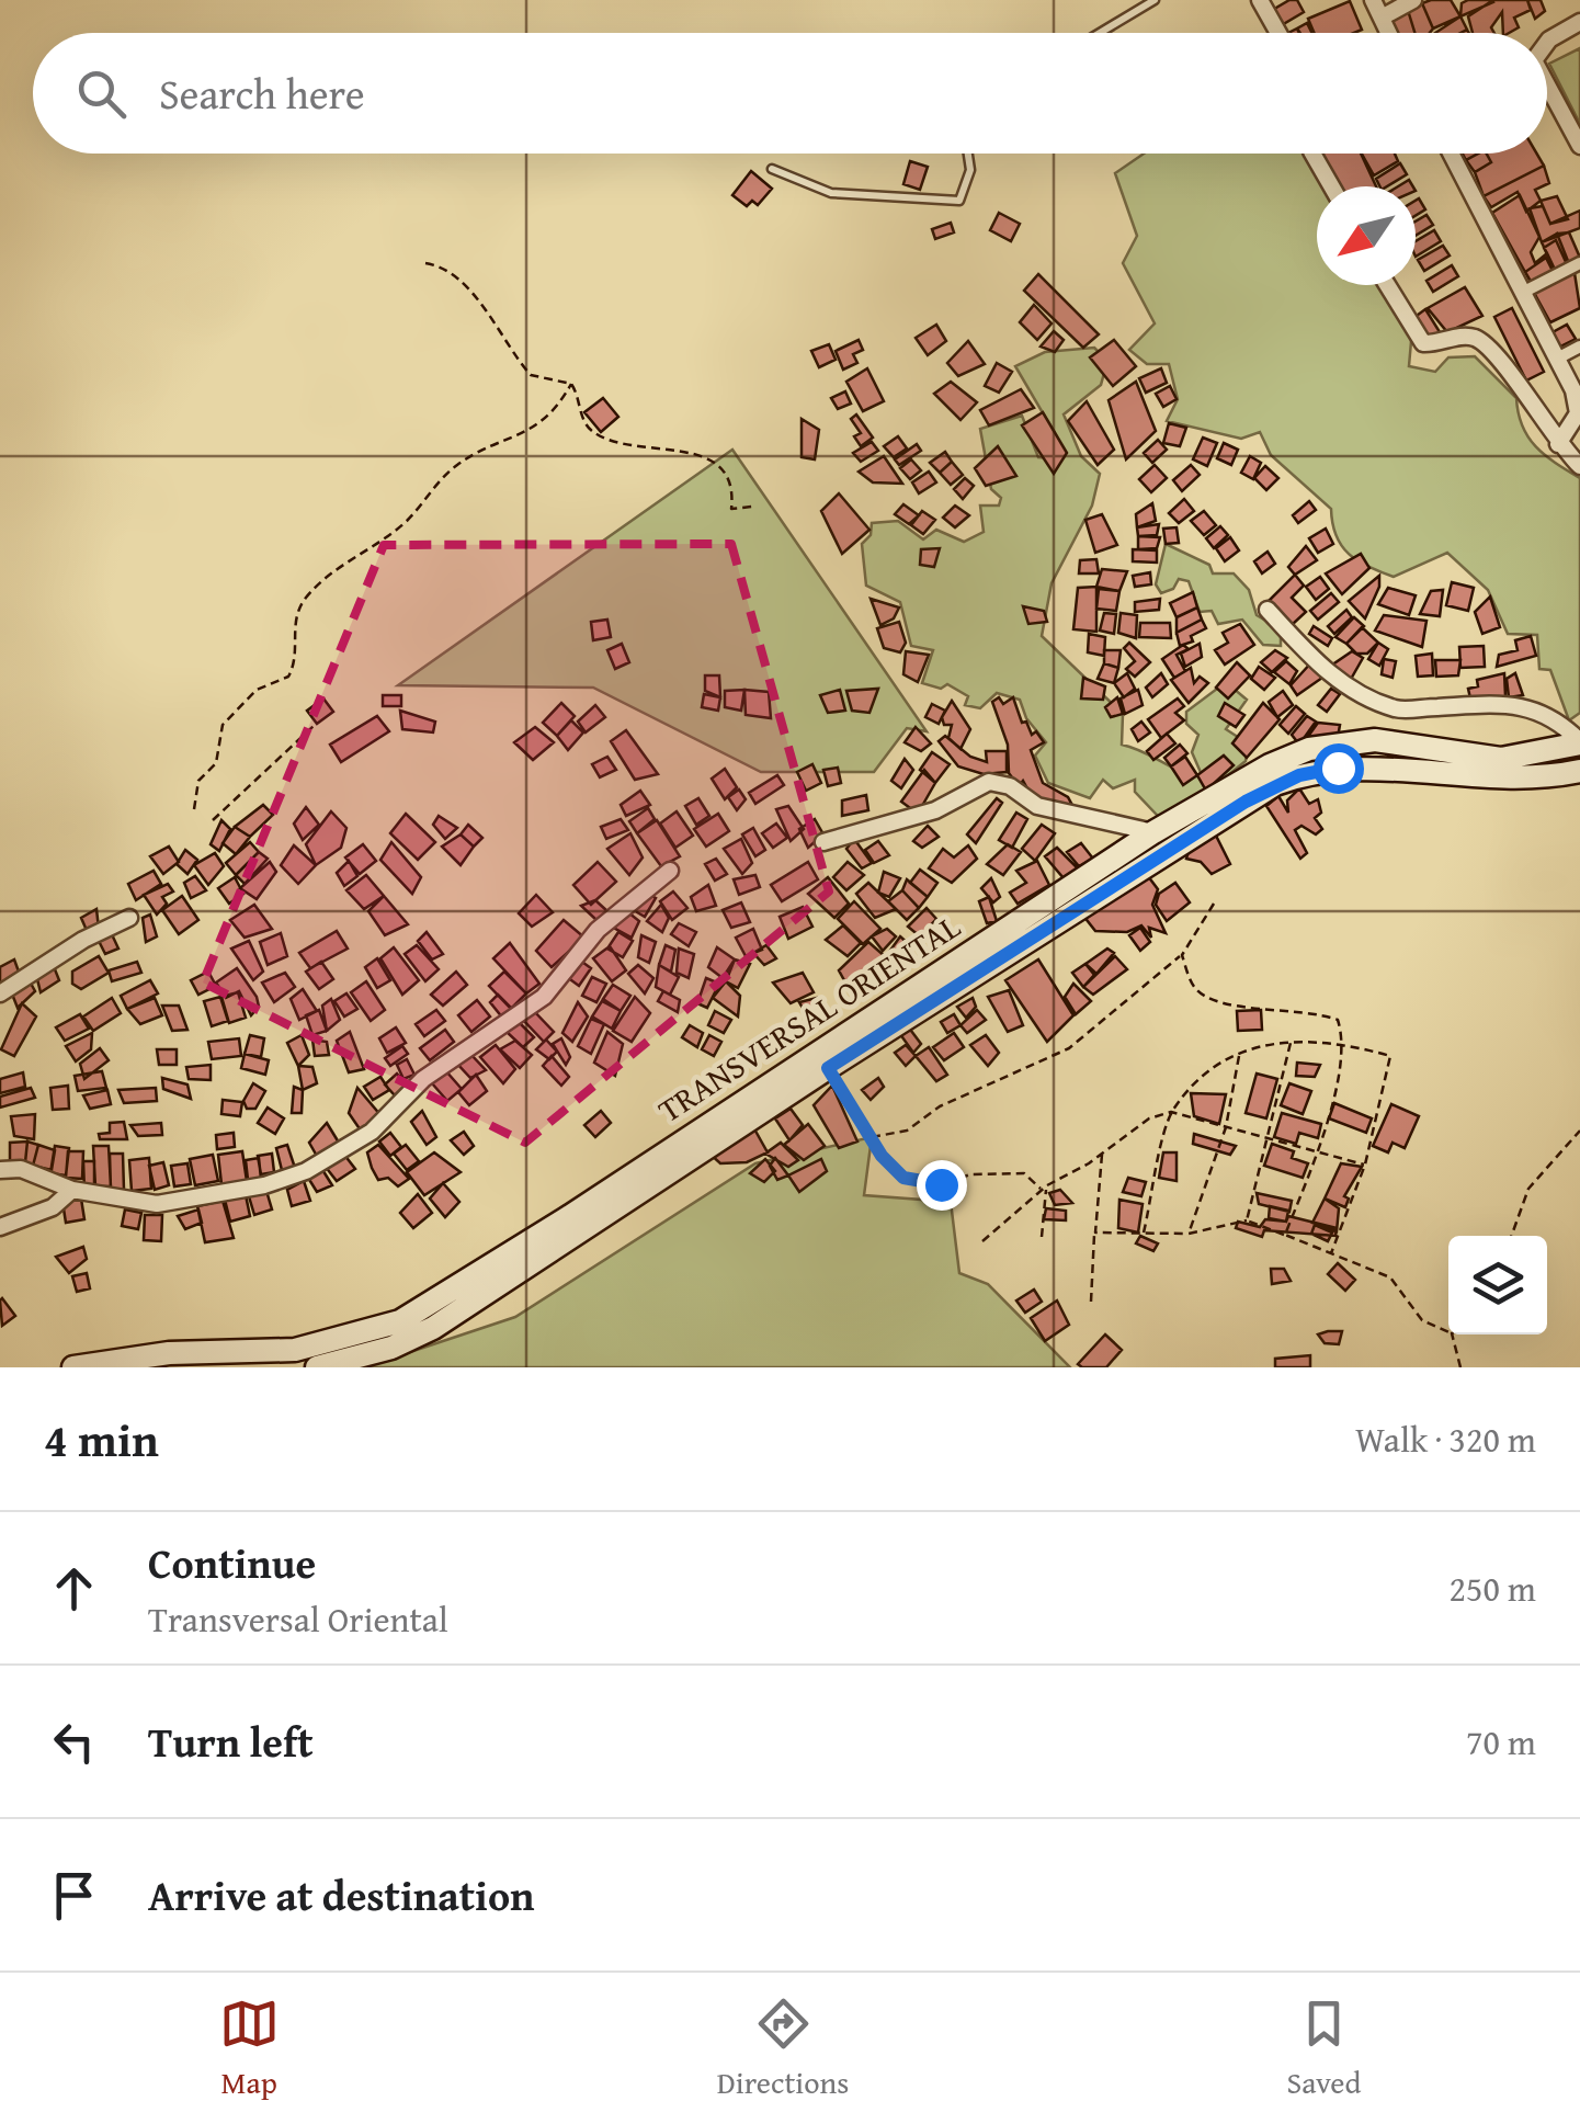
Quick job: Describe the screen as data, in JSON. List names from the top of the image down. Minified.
{"streets":{"main road":["TRANSVERSAL ORIENTAL"]},"north":"bottom left","page":{"search":"Search here","heading":["4 min","Walk · 320 m"],"list":[["Continue","Transversal Oriental","250 m"],["Turn left","70 m"],"Arrive at destination"],"nav":["Map","Directions","Saved"]}}
